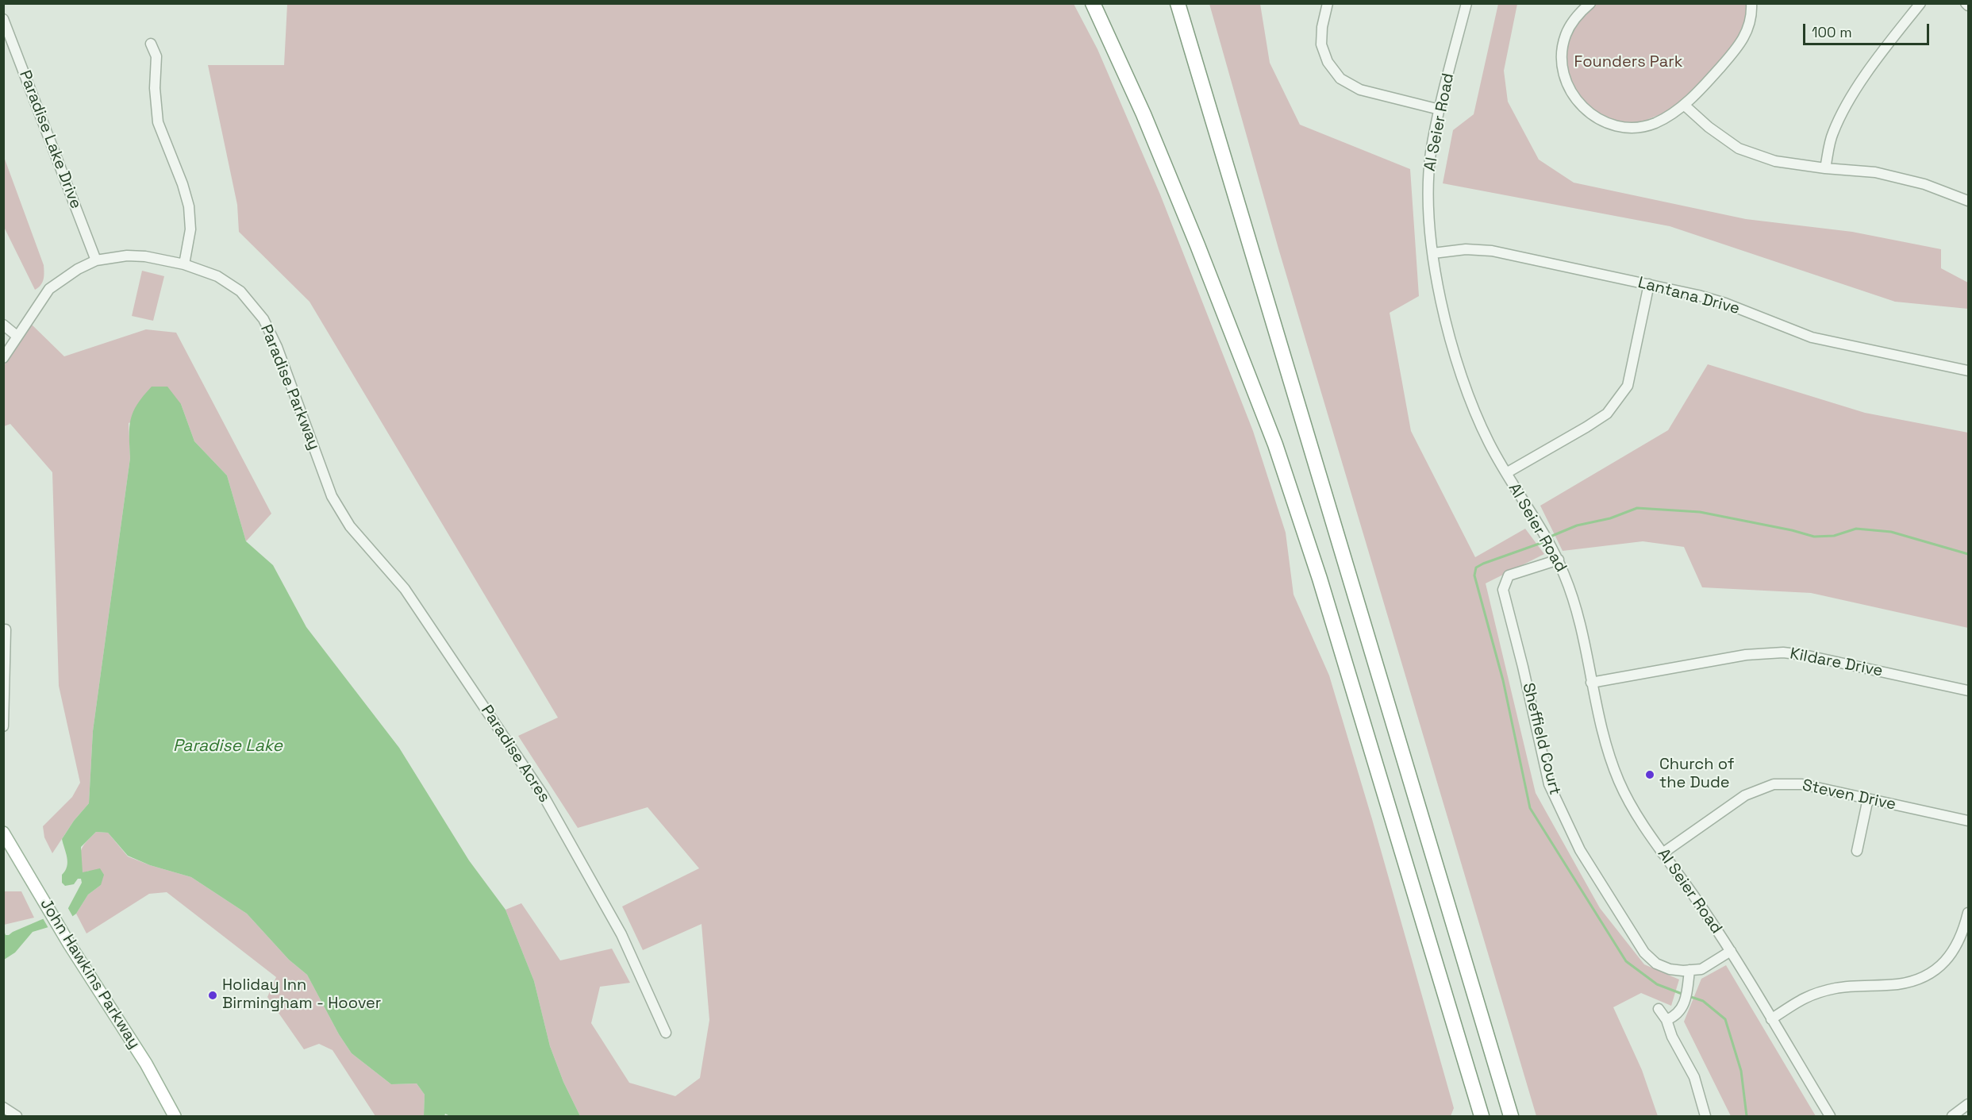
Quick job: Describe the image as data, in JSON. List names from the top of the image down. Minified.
{"streets":{"main road":["John Hawkins Parkway"],"street":["Al Seier Road","Paradise Lake Drive","Lantana Drive","Paradise Parkway","Kildare Drive","Sheffield Court","Paradise Acres","Steven Drive"]},"crossings":[["Al Seier Road","Lantana Drive"],["Al Seier Road","Kildare Drive"],["Al Seier Road","Sheffield Court"],["Al Seier Road","Steven Drive"],["Paradise Lake Drive","Paradise Parkway"],["Paradise Parkway","Paradise Acres"]],"water":["Paradise Lake"],"parks":["Founders Park"],"places":["Church of the Dude","Holiday Inn Birmingham - Hoover"],"scale_bar":"100 m"}
